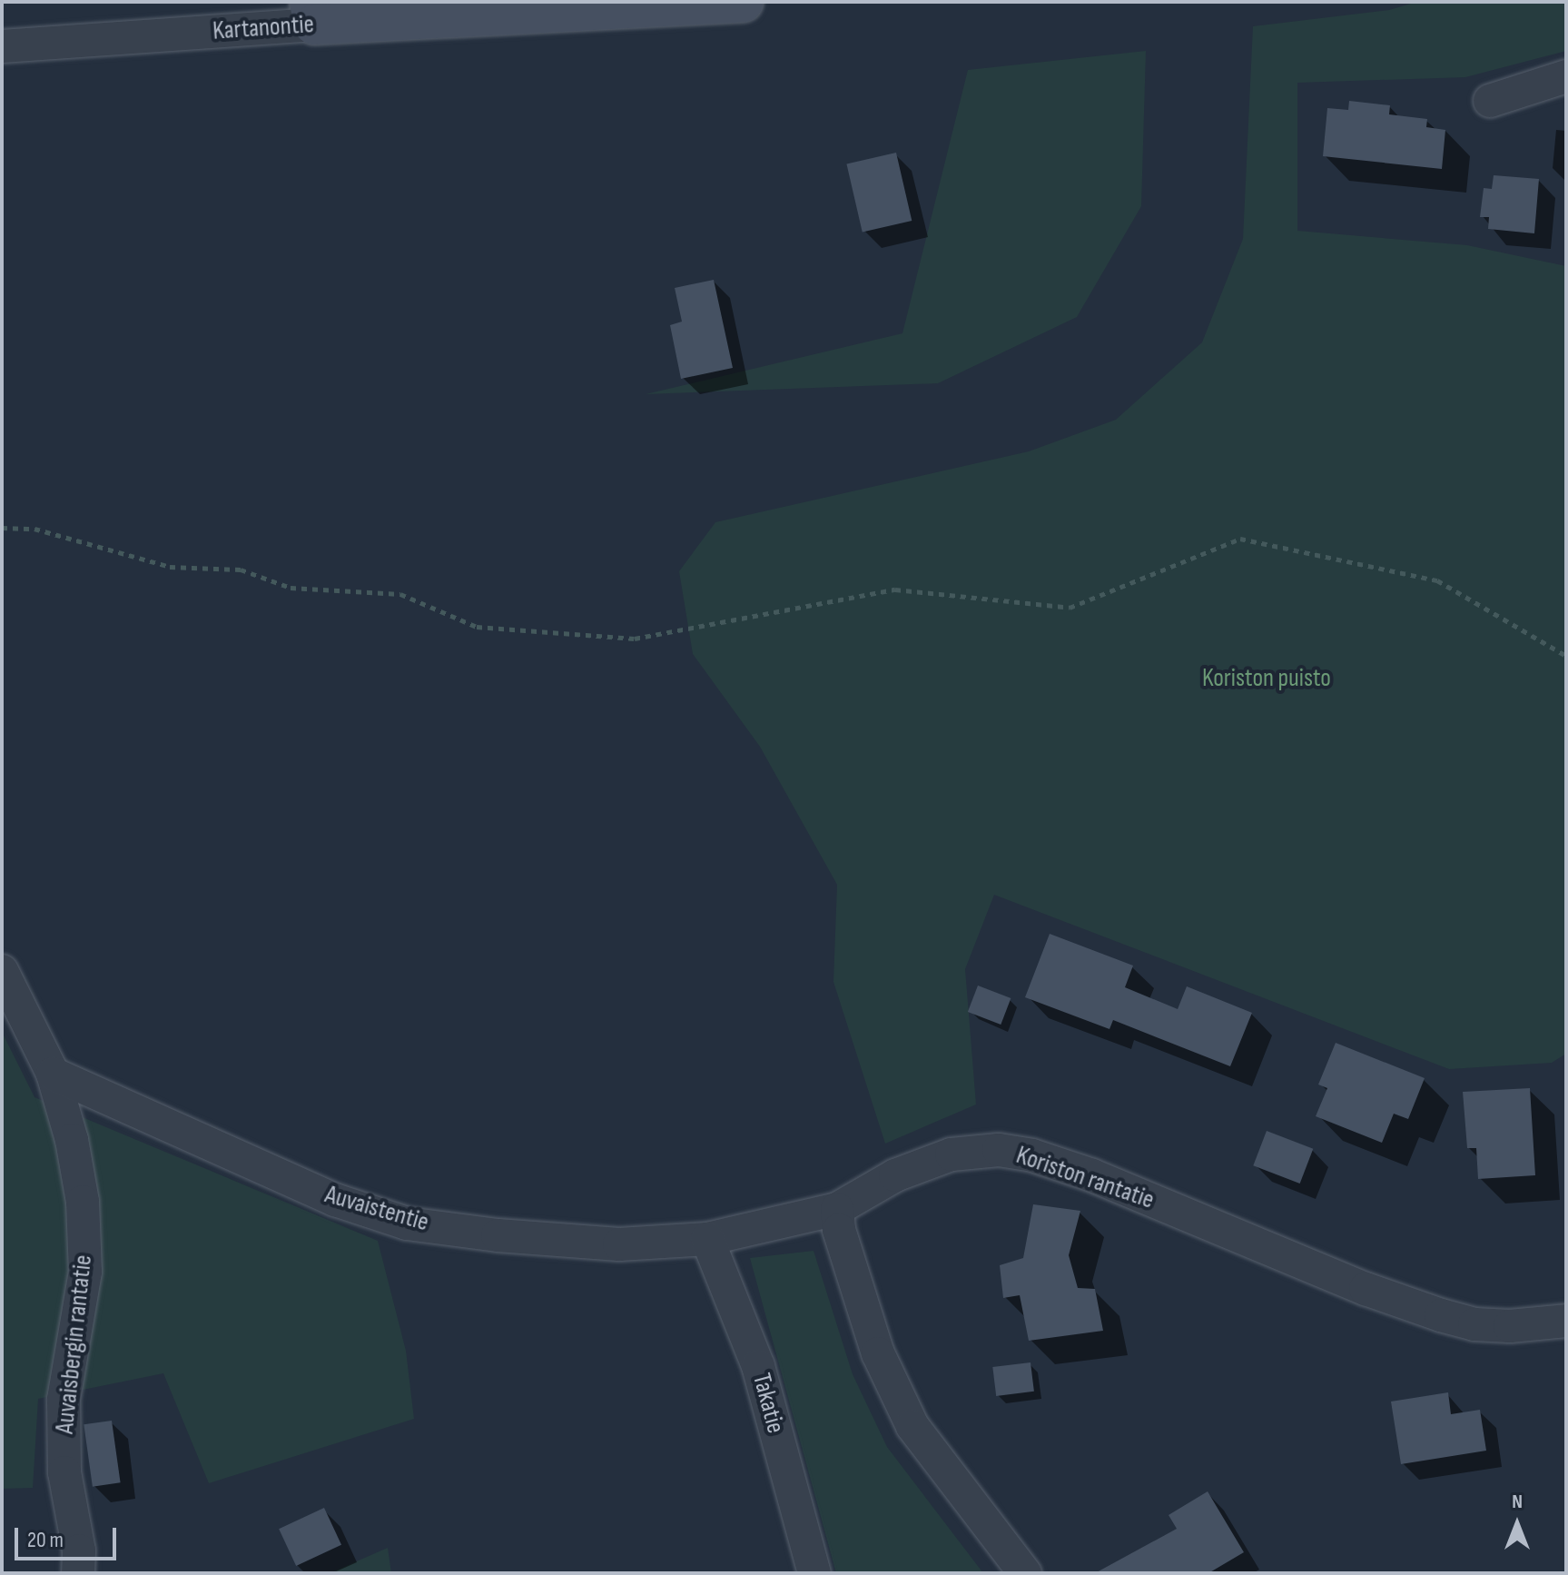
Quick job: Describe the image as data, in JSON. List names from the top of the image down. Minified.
{"streets":{"street":["Kartanontie","Koriston rantatie","Auvaistentie","Auvaisbergin rantatie","Takatie"]},"crossings":[["Koriston rantatie","Auvaistentie"],["Auvaistentie","Auvaisbergin rantatie"],["Auvaistentie","Takatie"]],"parks":["Koriston puisto"],"scale_bar":"20 m","north":"top"}
